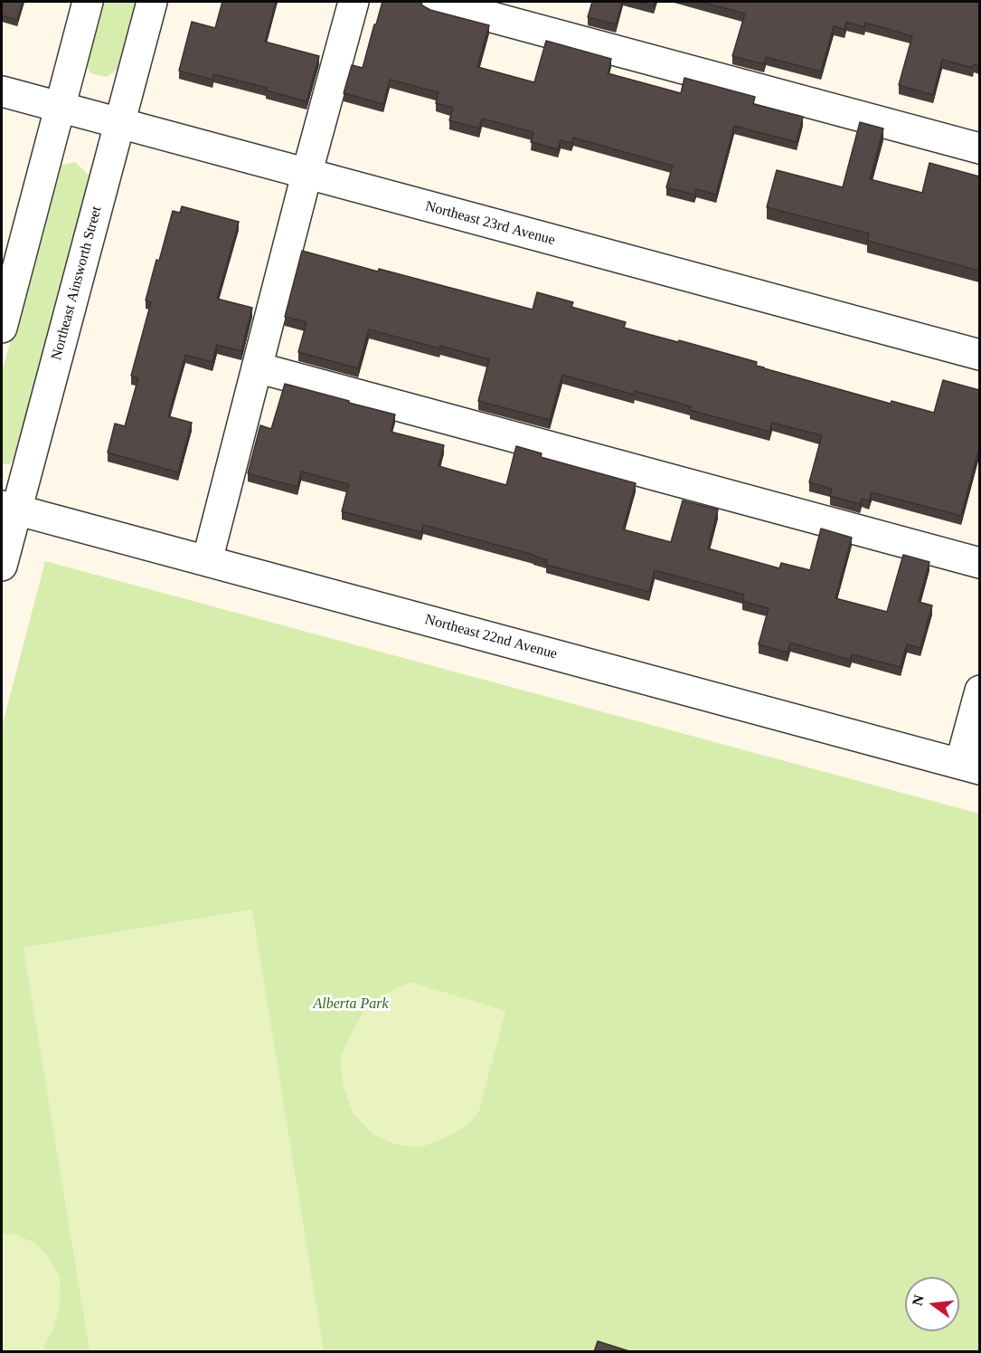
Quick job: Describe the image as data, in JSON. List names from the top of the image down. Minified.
{"streets":{"street":["Northeast 23rd Avenue","Northeast Ainsworth Street","Northeast 22nd Avenue"]},"crossings":[["Northeast 23rd Avenue","Northeast Ainsworth Street"],["Northeast Ainsworth Street","Northeast 22nd Avenue"]],"parks":["Alberta Park"],"north":"left"}
